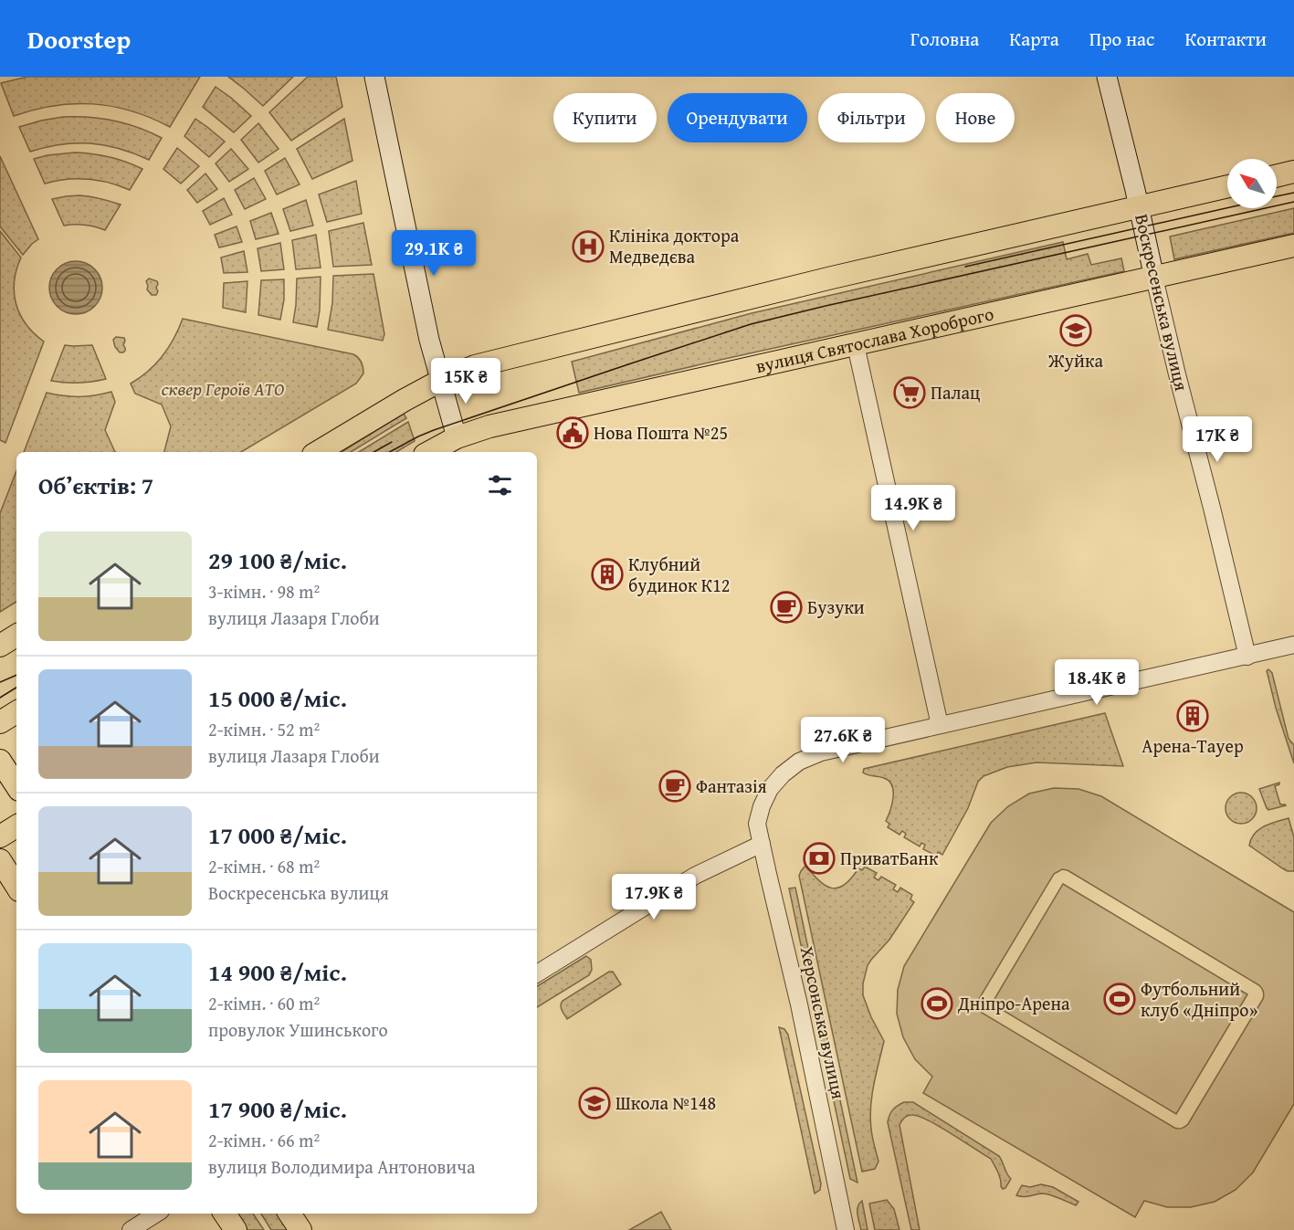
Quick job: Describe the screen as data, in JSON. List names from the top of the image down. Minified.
{"streets":{"main road":["Воскресенська вулиця","вулиця Святослава Хороброго"],"street":["Херсонська вулиця"]},"crossings":[["Воскресенська вулиця","вулиця Святослава Хороброго"]],"parks":["сквер Героїв АТО"],"places":{"hospital":["Клініка доктора Медведєва"],"school or university":["Жуйка","Школа №148"],"supermarket":["Палац"],"public building":["Нова Пошта №25"],"building":["Клубний будинок К12","Арена-Тауер"],"cafe":["Бузуки","Фантазія"],"bank":["ПриватБанк"],"sports":["Футбольний клуб «Дніпро»","Дніпро-Арена"]},"north":"top left","page":{"header":"Doorstep","nav":["Головна","Карта","Про нас","Контакти"],"chip":["Купити","Орендувати","Фільтри","Нове"],"price":["29.1K ₴","15K ₴","17K ₴","14.9K ₴","18.4K ₴","27.6K ₴","17.9K ₴"],"heading":"Об’єктів: 7","list":[{"name":"29 100 ₴/міс.","note":"3-кімн. · 98 m² · вулиця Лазаря Глоби"},{"name":"15 000 ₴/міс.","note":"2-кімн. · 52 m² · вулиця Лазаря Глоби"},{"name":"17 000 ₴/міс.","note":"2-кімн. · 68 m² · Воскресенська вулиця"},{"name":"14 900 ₴/міс.","note":"2-кімн. · 60 m² · провулок Ушинського"},{"name":"17 900 ₴/міс.","note":"2-кімн. · 66 m² · вулиця Володимира Антоновича"}]}}
